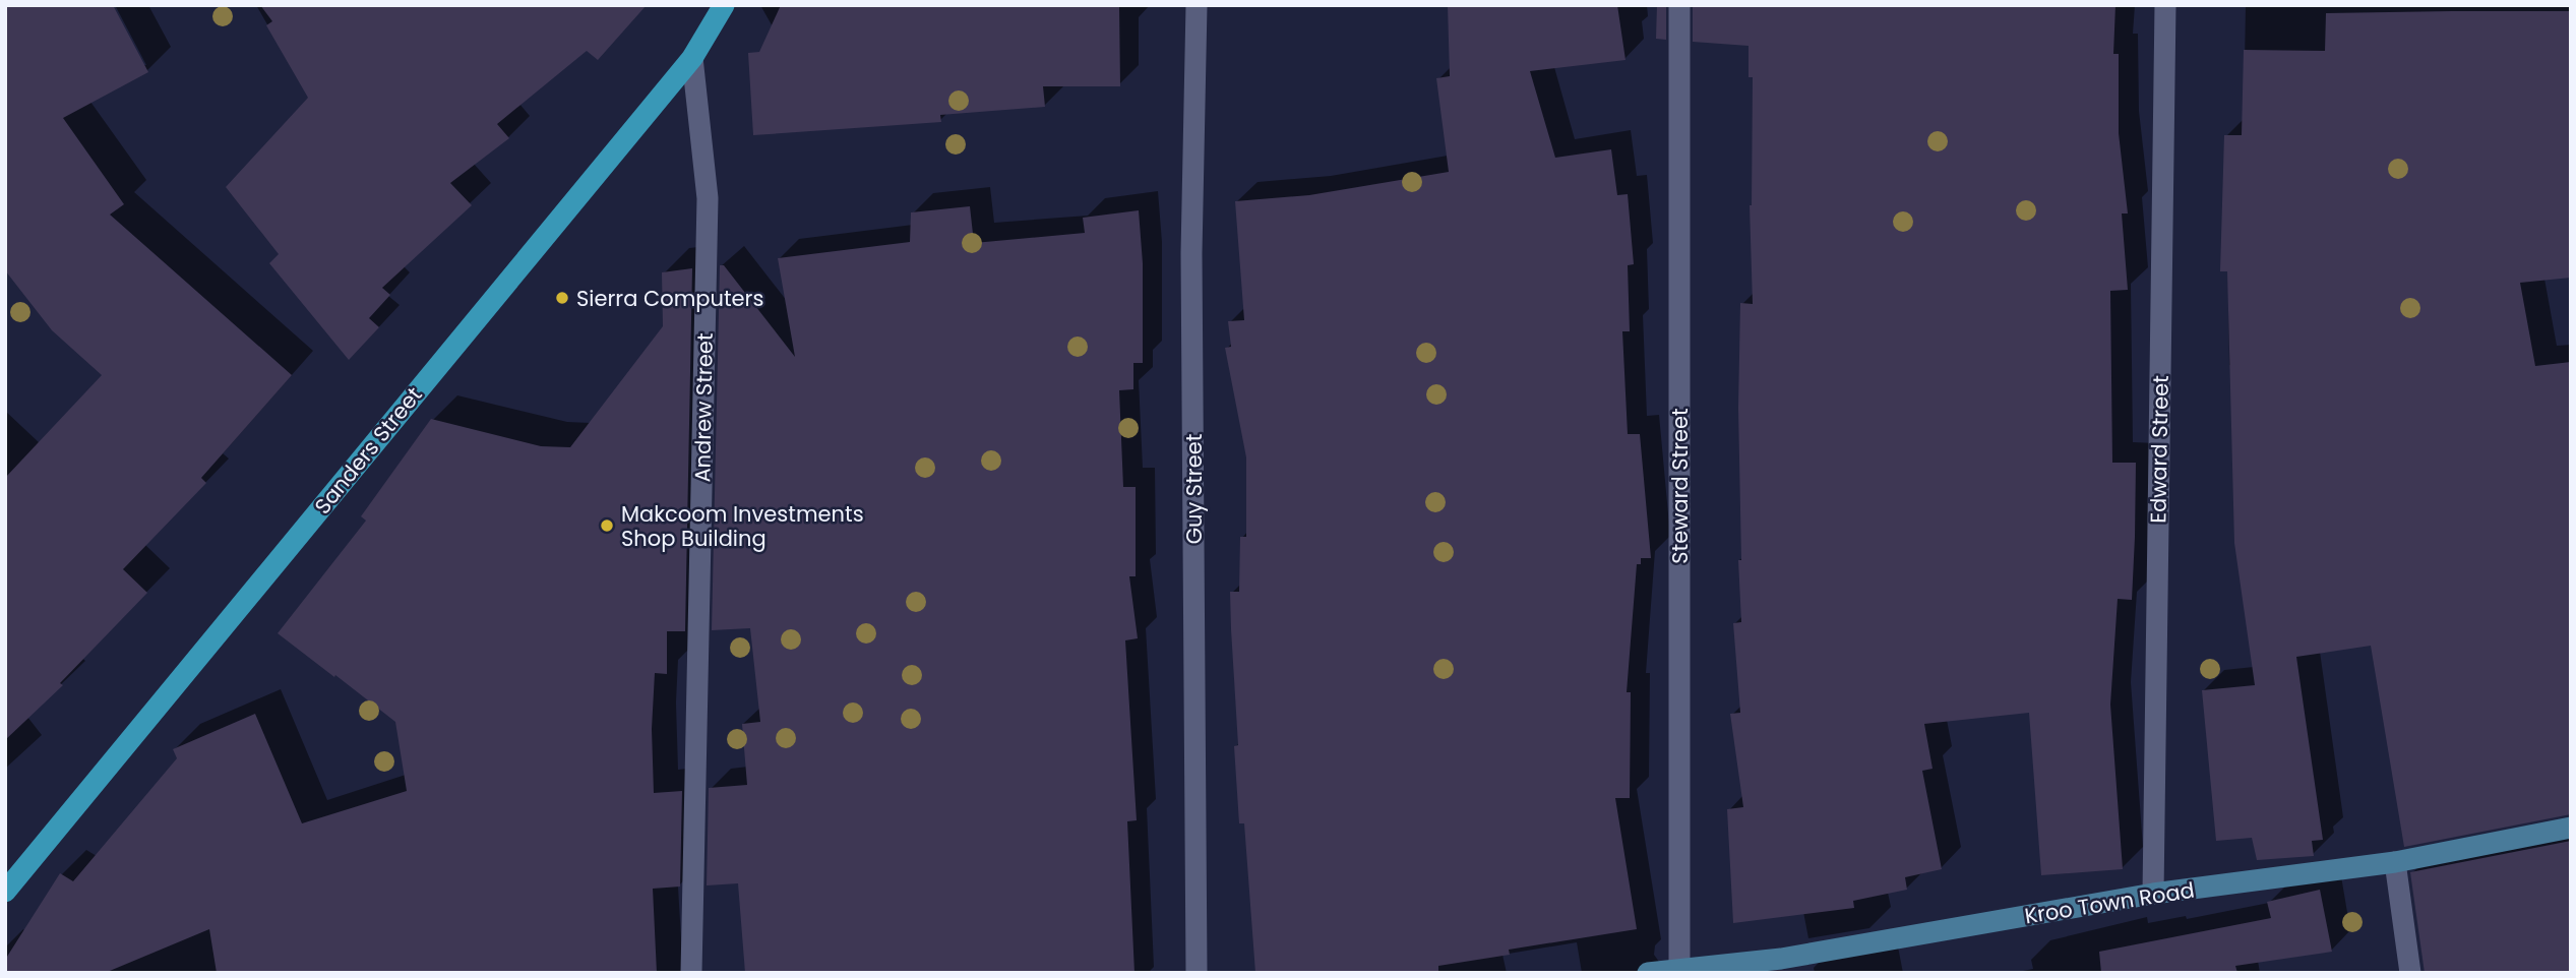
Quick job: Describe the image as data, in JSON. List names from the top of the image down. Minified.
{"streets":{"main road":["Sanders Street","Kroo Town Road"],"street":["Andrew Street","Edward Street","Steward Street","Guy Street"]},"crossings":[["Andrew Street","Sanders Street"],["Edward Street","Kroo Town Road"],["Steward Street","Kroo Town Road"]],"places":["Sierra Computers","Makcoom Investments Shop Building"]}
